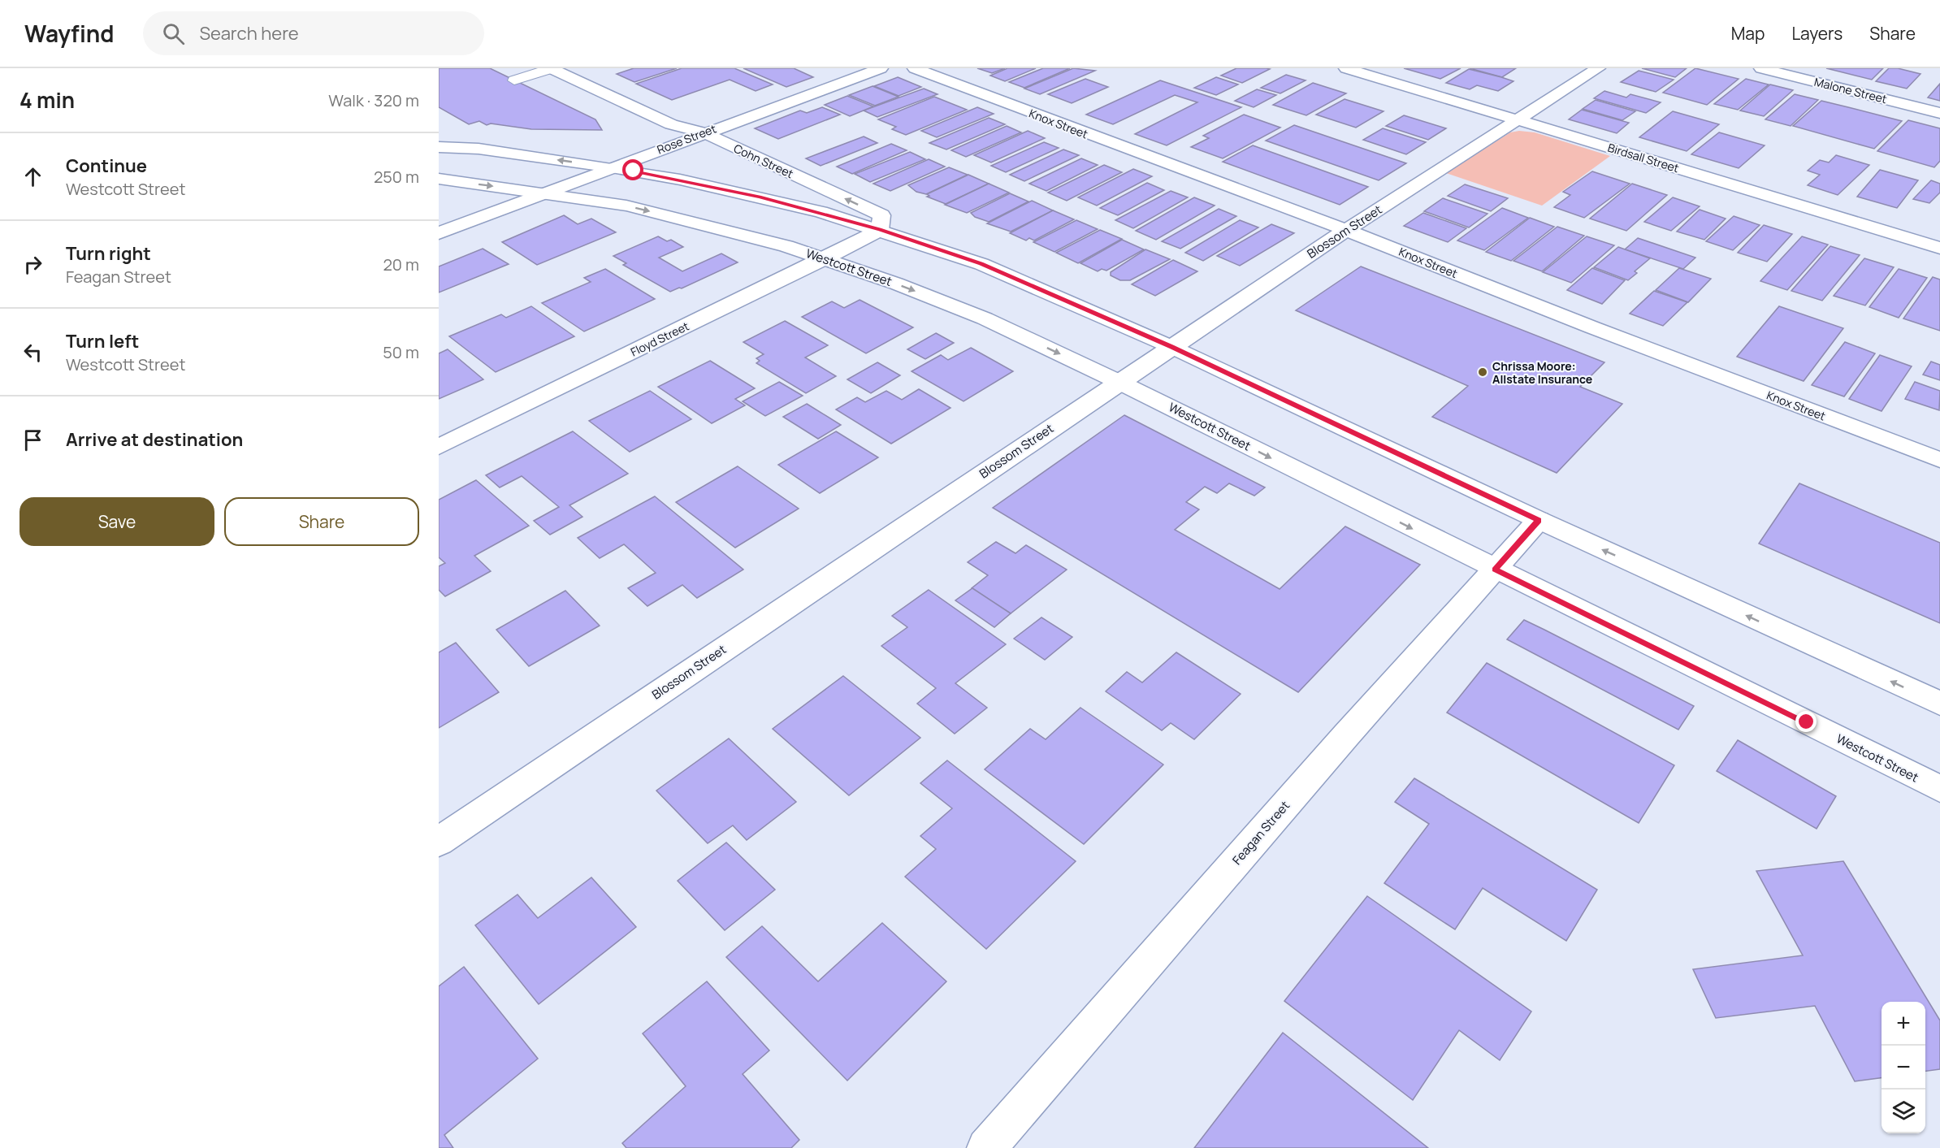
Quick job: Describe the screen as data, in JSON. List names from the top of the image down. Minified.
{"streets":{"street":["Malone Street","Knox Street","Rose Street","Birdsall Street","Cohn Street","Blossom Street","Westcott Street","Floyd Street","Feagan Street"]},"crossings":[["Knox Street","Blossom Street"],["Rose Street","Cohn Street"],["Rose Street","Westcott Street"],["Birdsall Street","Blossom Street"],["Cohn Street","Floyd Street"],["Blossom Street","Westcott Street"],["Westcott Street","Floyd Street"],["Westcott Street","Feagan Street"]],"places":["Chrissa Moore: Allstate Insurance"],"page":{"header":"Wayfind","search":"Search here","nav":["Map","Layers","Share"],"heading":["4 min","Walk · 320 m"],"list":[["Continue","Westcott Street","250 m"],["Turn right","Feagan Street","20 m"],["Turn left","Westcott Street","50 m"],"Arrive at destination"],"buttons":["Save","Share"],"map_buttons":["+","−"]}}
